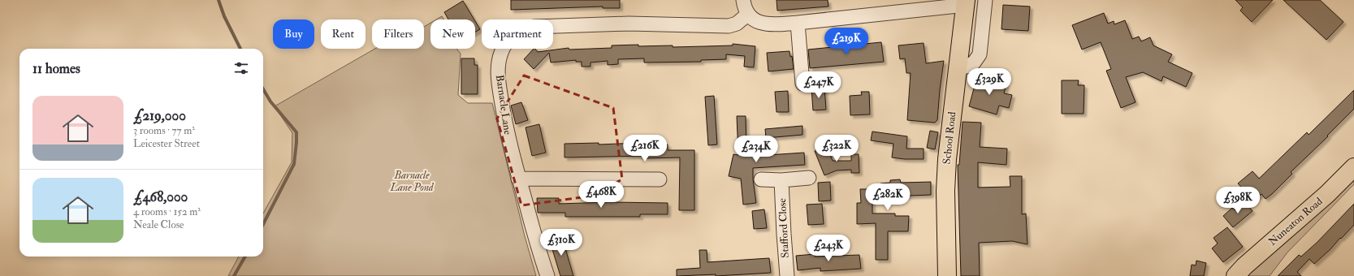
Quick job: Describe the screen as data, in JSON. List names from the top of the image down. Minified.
{"streets":{"main road":["School Road","Nuneaton Road"],"street":["Barnacle Lane","Stafford Close"]},"parks":["Barnacle Lane Pond"],"page":{"chip":["Buy","Rent","Filters","New","Apartment"],"price":["£219K","£329K","£247K","£216K","£322K","£234K","£468K","£282K","£398K","£310K","£243K"],"heading":"11 homes","list":[{"name":"£219,000","note":"3 rooms · 77 m² · Leicester Street"},{"name":"£468,000","note":"4 rooms · 152 m² · Neale Close"}]}}
